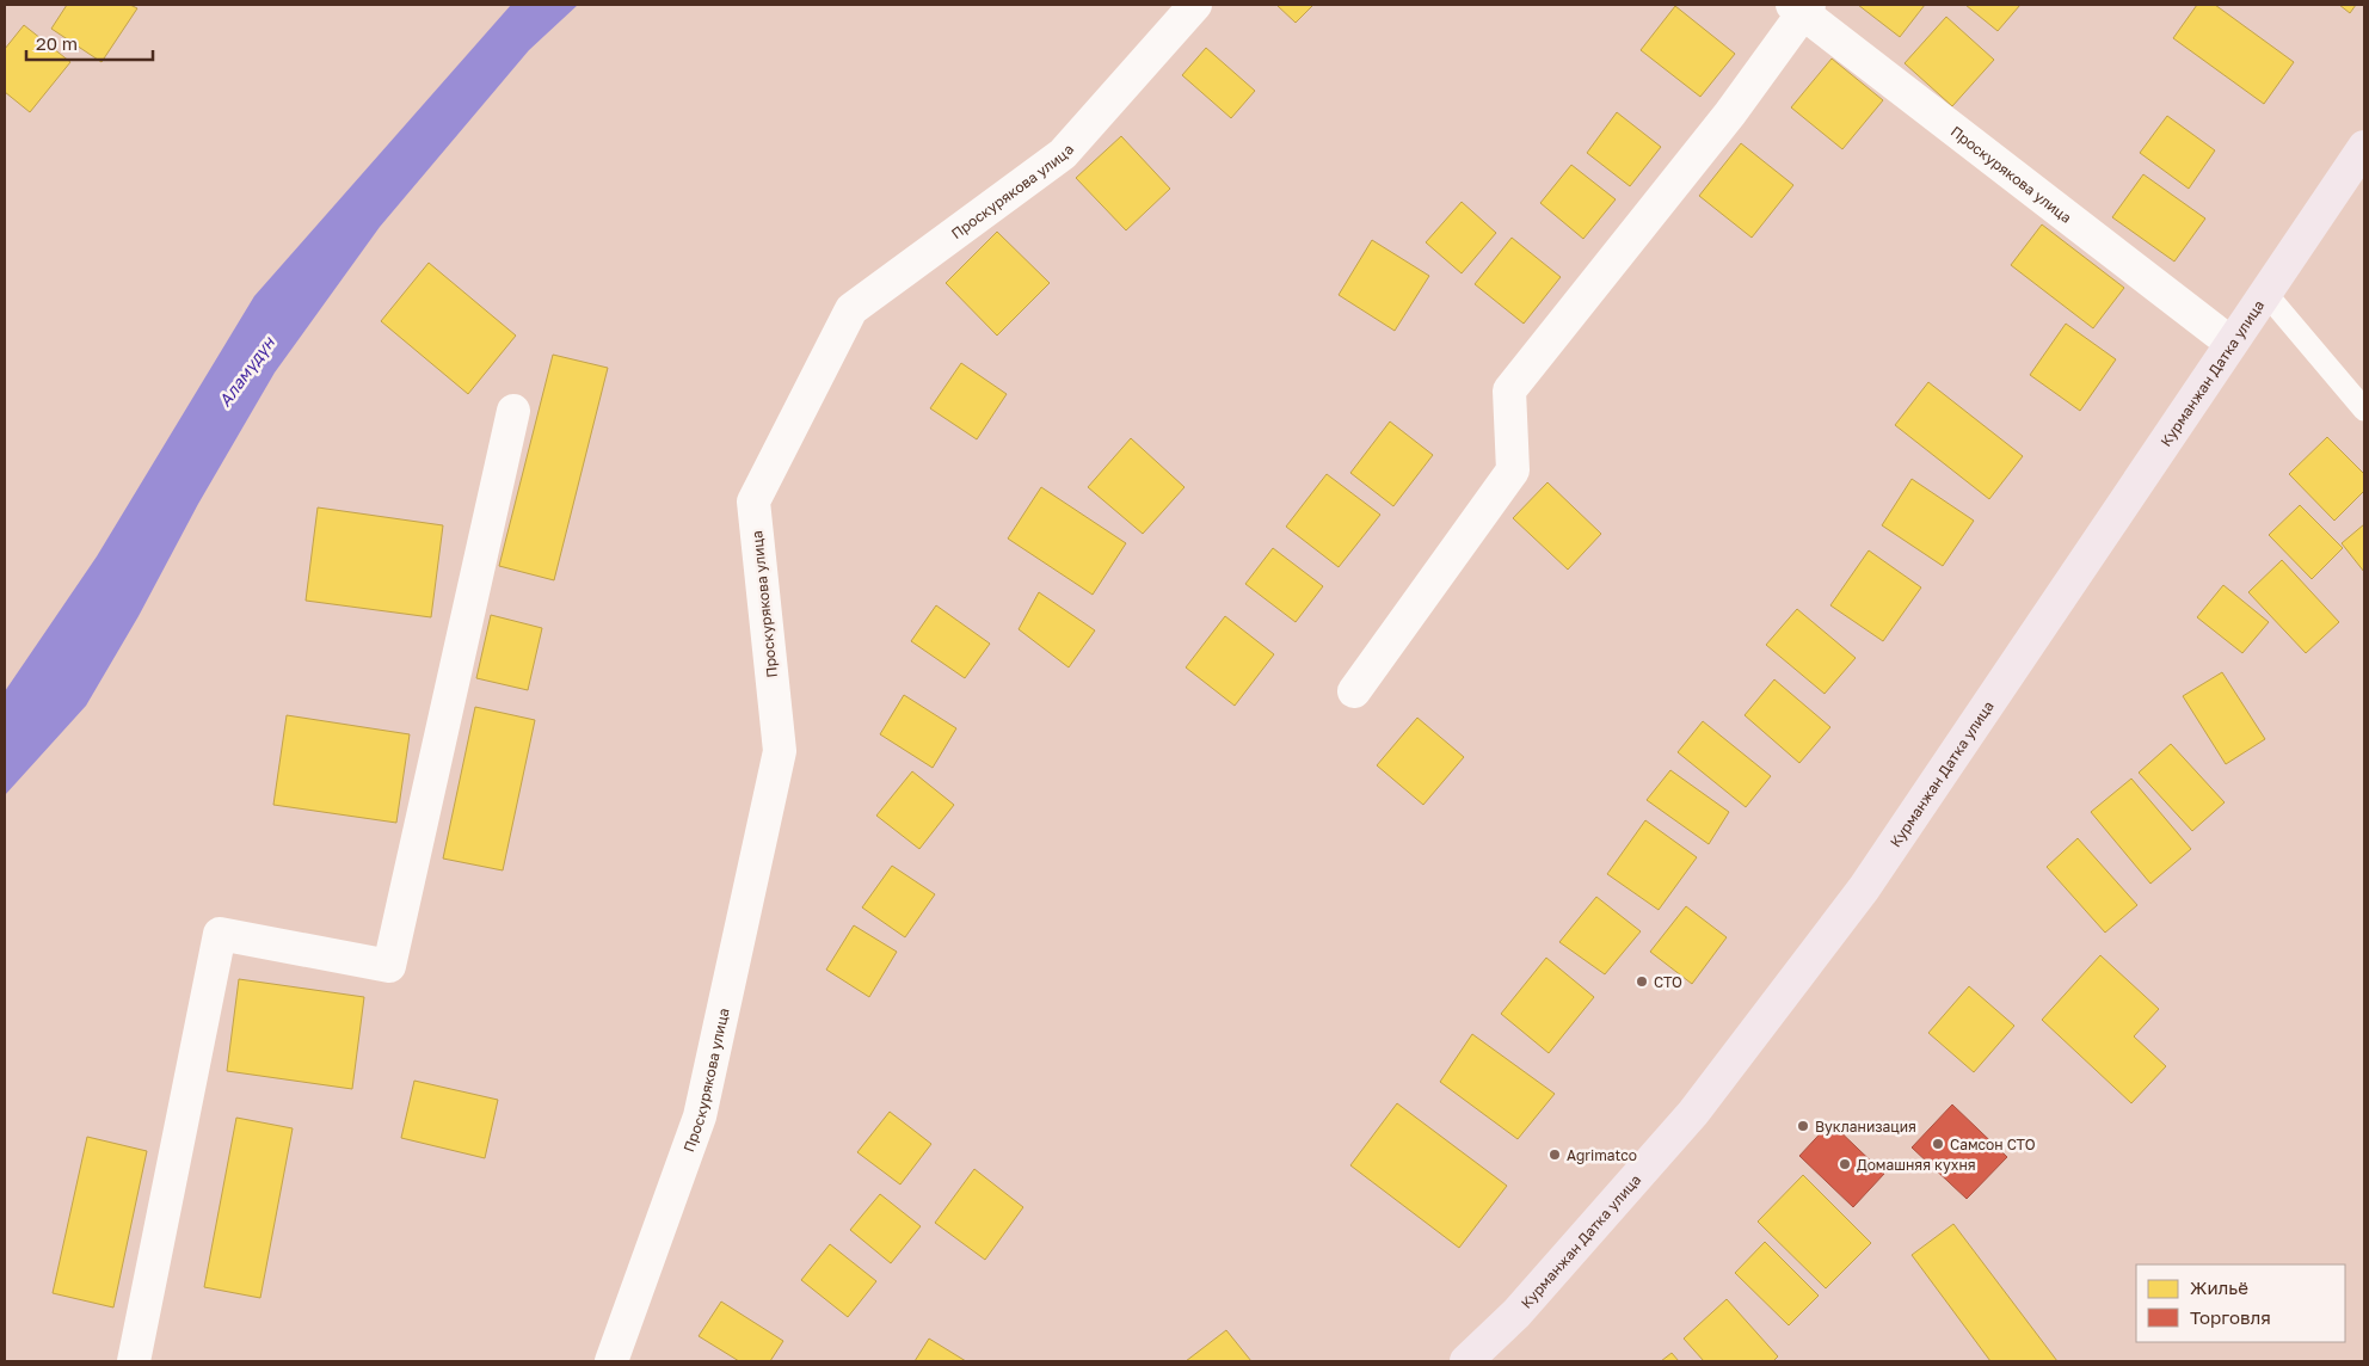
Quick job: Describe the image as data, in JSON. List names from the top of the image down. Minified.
{"streets":{"main road":["Курманжан Датка улица"],"street":["Проскурякова улица"]},"crossings":[["Проскурякова улица","Курманжан Датка улица"]],"water":["Аламүдүн"],"places":["СТО","Вукланизация","Самсон СТО","Agrimatco","Домашняя кухня"],"legend":["Жильё","Торговля"],"scale_bar":"20 m"}
